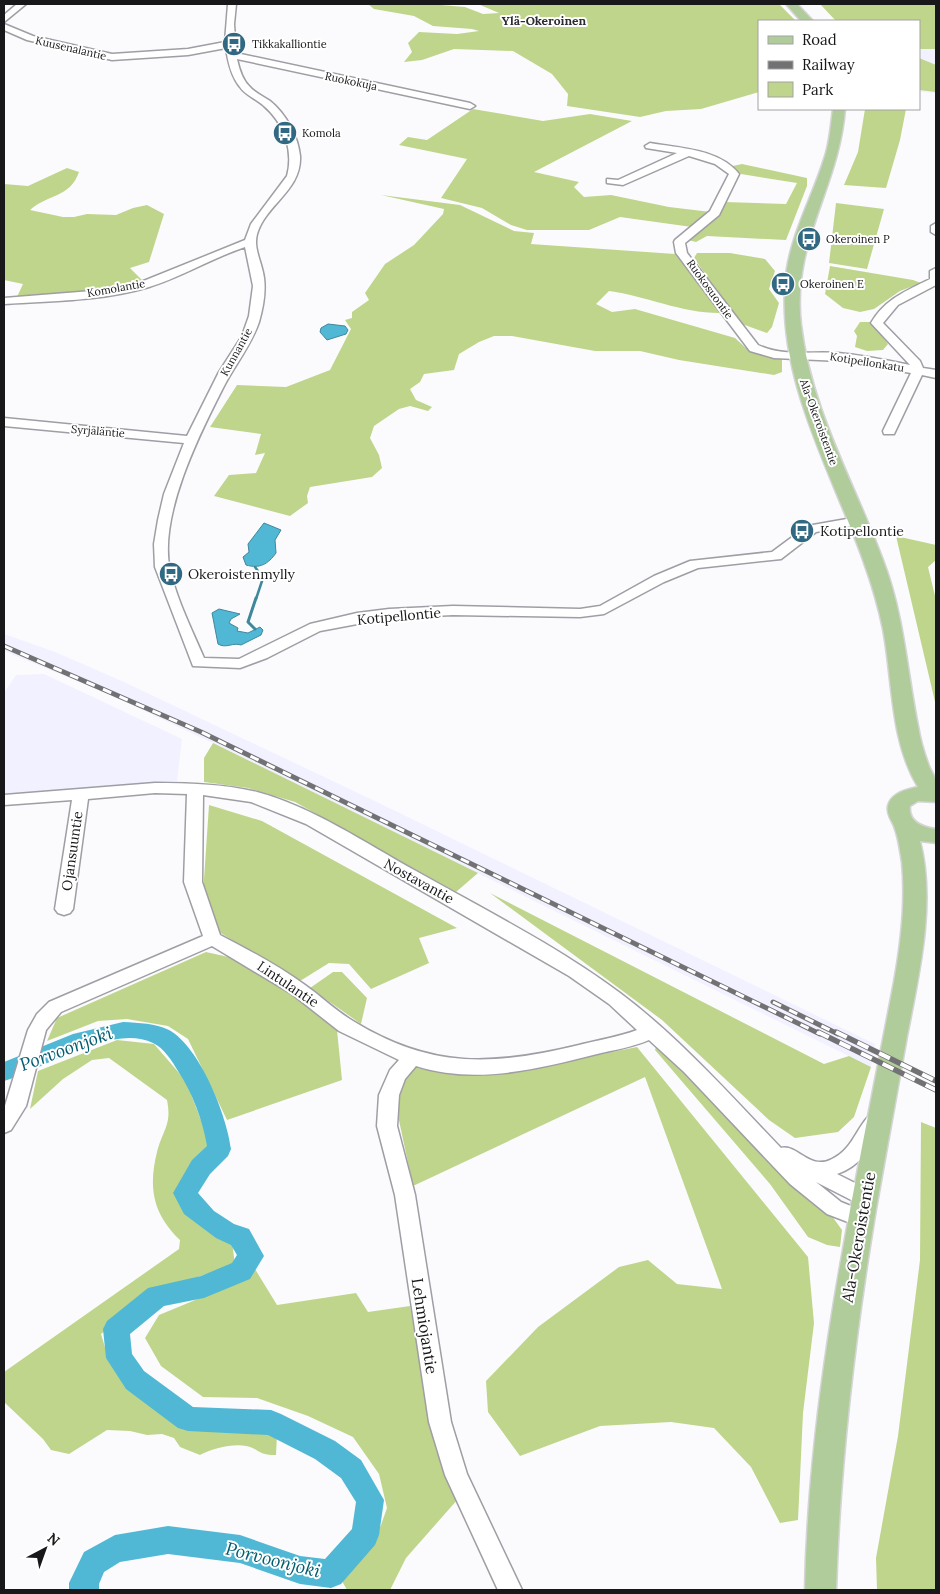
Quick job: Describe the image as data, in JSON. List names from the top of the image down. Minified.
{"streets":{"main road":["Ala-Okeroistentie"],"street":["Kuusenalantie","Ruokokuja","Komolantie","Ruokosuontie","Kunnantie","Kotipellonkatu","Syrjäläntie","Kotipellontie","Ojansuuntie","Nostavantie","Lintulantie","Lehmiojantie"]},"crossings":[["Kuusenalantie","Ruokokuja"],["Komolantie","Kunnantie"],["Ruokosuontie","Kotipellonkatu"],["Ruokosuontie","Ala-Okeroistentie"],["Kunnantie","Syrjäläntie"],["Kunnantie","Kotipellontie"],["Kotipellonkatu","Ala-Okeroistentie"],["Ala-Okeroistentie","Kotipellontie"],["Ala-Okeroistentie","Nostavantie"],["Ojansuuntie","Nostavantie"],["Nostavantie","Lintulantie"],["Lintulantie","Lehmiojantie"]],"districts":["Ylä-Okeroinen"],"water":["Porvoonjoki"],"places":{"bus stop":["Tikkakalliontie","Komola","Okeroinen P","Okeroinen E","Kotipellontie","Okeroistenmylly"]},"legend":["Road","Railway","Park"],"north":"top right"}
